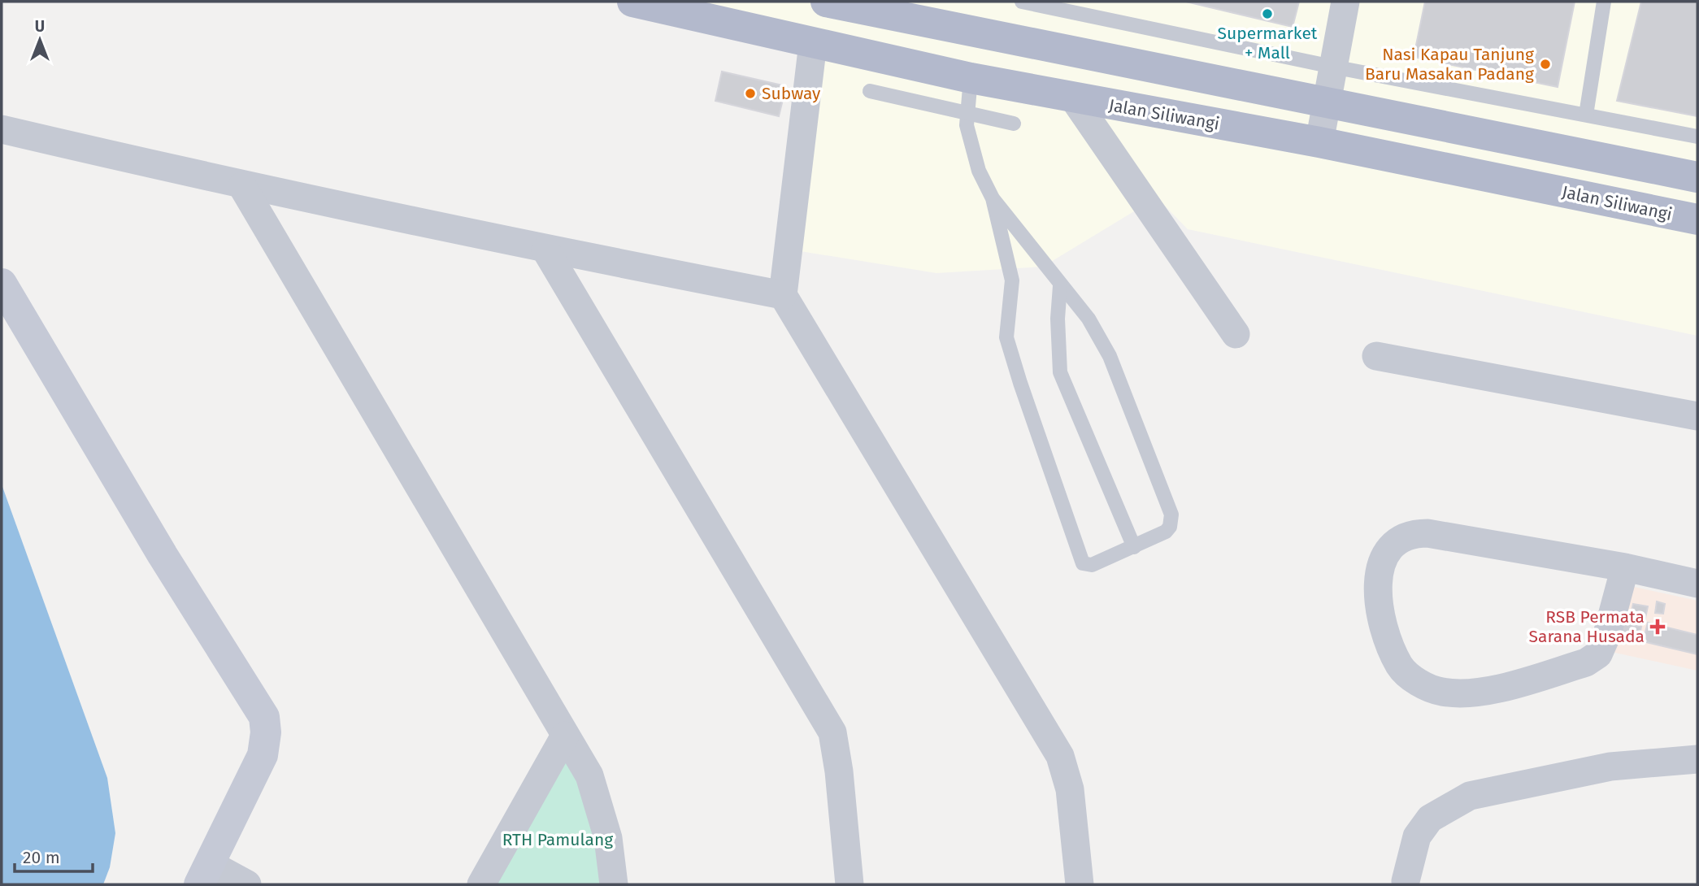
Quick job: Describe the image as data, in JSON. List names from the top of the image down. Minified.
{"streets":{"main road":["Jalan Siliwangi"]},"parks":["RTH Pamulang"],"places":{"other":["Supermarket + Mall","Nasi Kapau Tanjung Baru Masakan Padang","Subway"],"health":["RSB Permata Sarana Husada"]},"scale_bar":"20 m","north":"top"}
